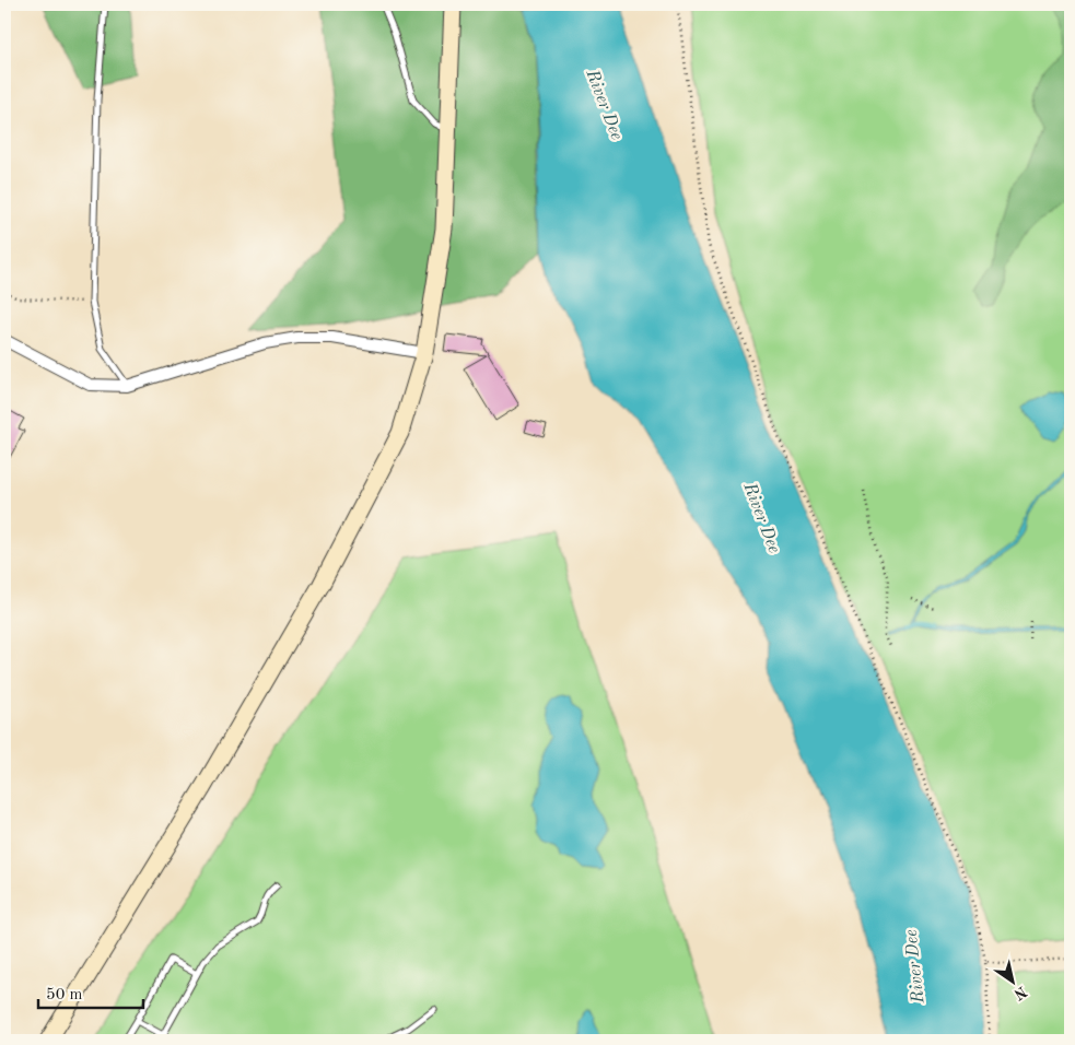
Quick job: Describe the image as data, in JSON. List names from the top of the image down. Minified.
{"water":["River Dee"],"scale_bar":"50 m","north":"bottom right"}
